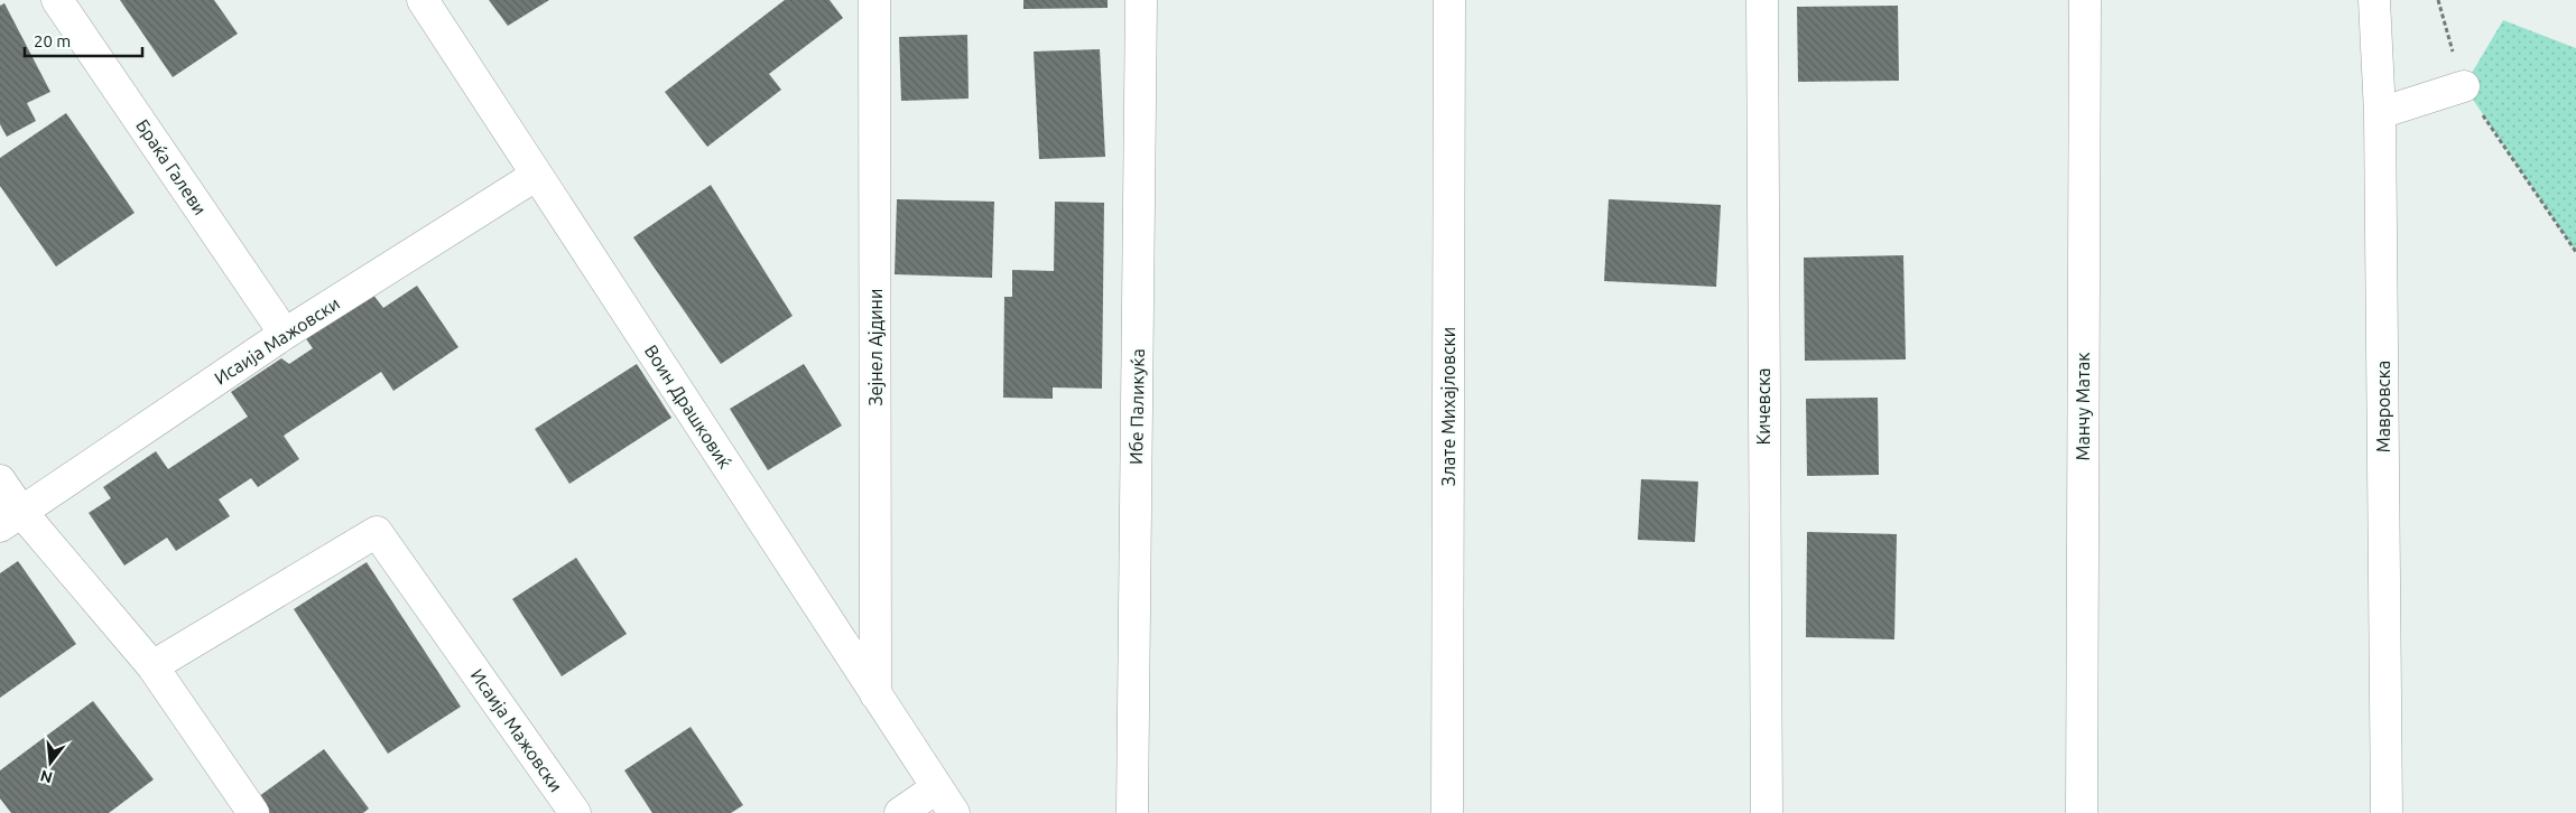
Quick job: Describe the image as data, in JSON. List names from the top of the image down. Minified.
{"streets":{"street":["Браќа Галеви","Исаија Мажовски","Зејнел Ајдини","Воин Драшковиќ","Ибе Паликуќа","Злате Михајловски","Кичевска","Манчу Матак","Мавровска"]},"crossings":[["Браќа Галеви","Исаија Мажовски"],["Исаија Мажовски","Воин Драшковиќ"],["Зејнел Ајдини","Воин Драшковиќ"]],"scale_bar":"20 m","north":"bottom"}
